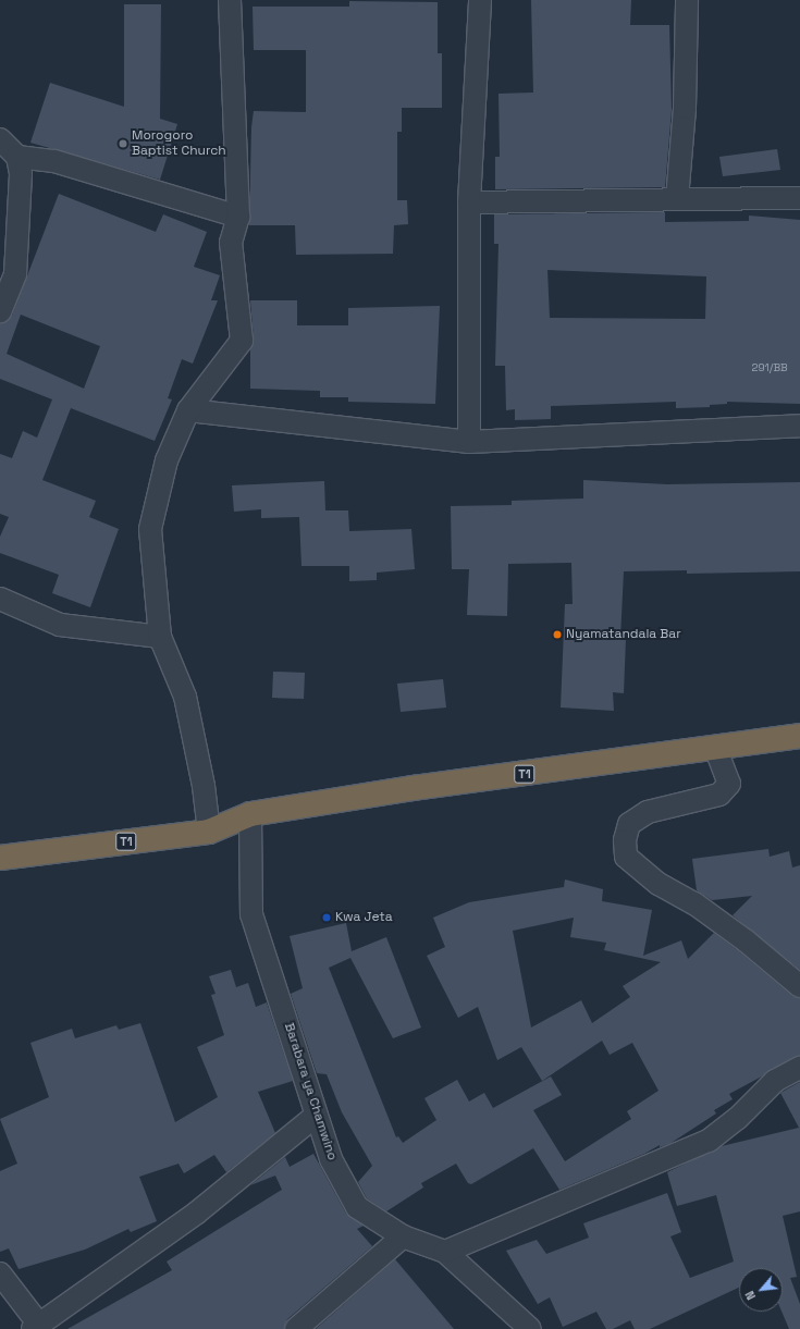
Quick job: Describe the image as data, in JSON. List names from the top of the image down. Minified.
{"streets":{"highway":["T1"],"street":["Barabara ya Chamwino"]},"crossings":[["T1","Barabara ya Chamwino"]],"places":["Morogoro Baptist Church","Nyamatandala Bar","Kwa Jeta"],"house_numbers":["291/BB"],"north":"bottom left"}
